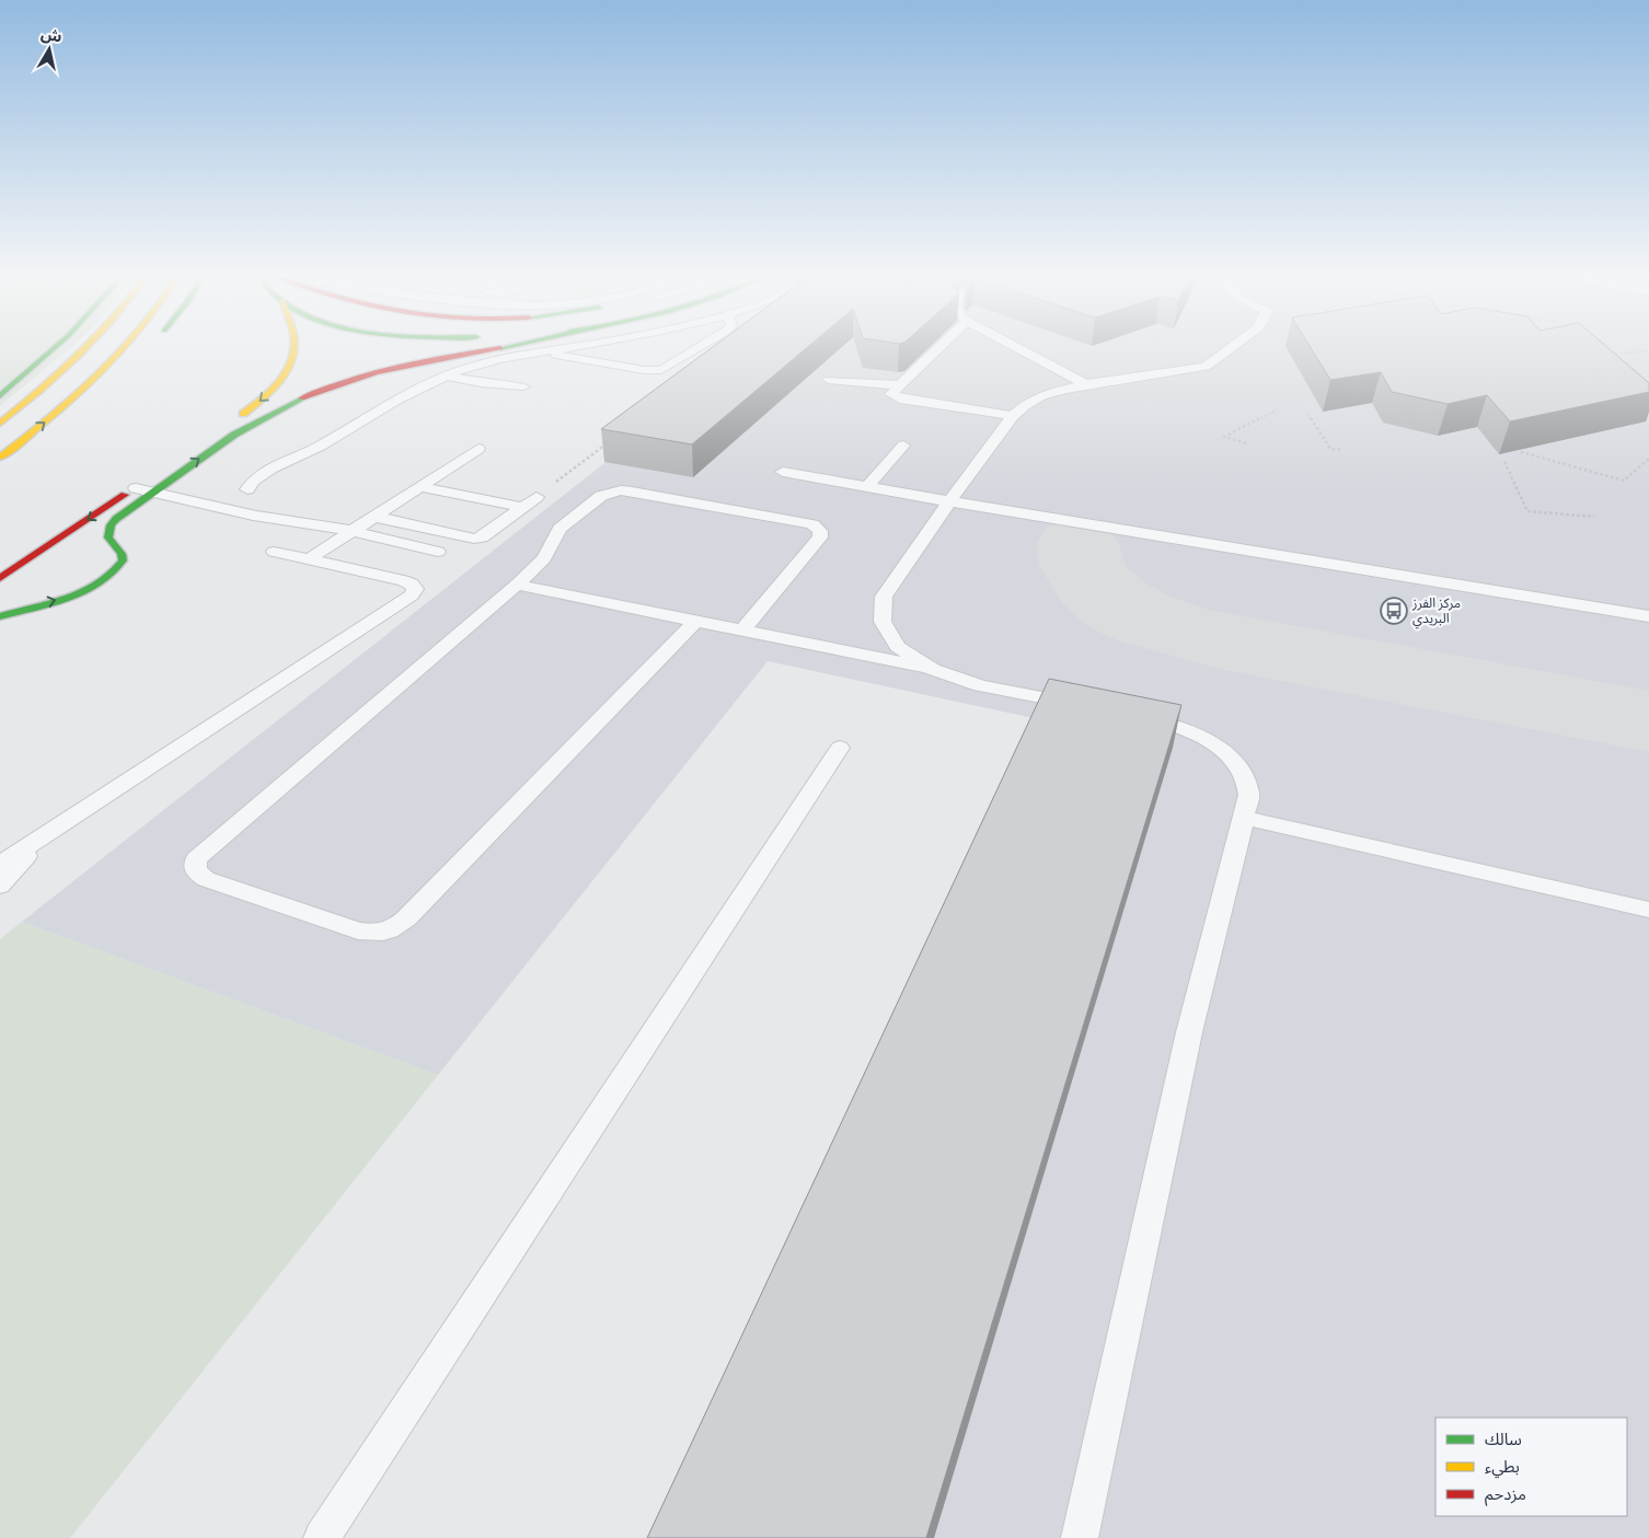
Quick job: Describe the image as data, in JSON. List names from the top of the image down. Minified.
{"places":{"bus stop":["مركز الفرز البريدي"]},"legend":["سالك","بطيء","مزدحم"],"north":"top"}
